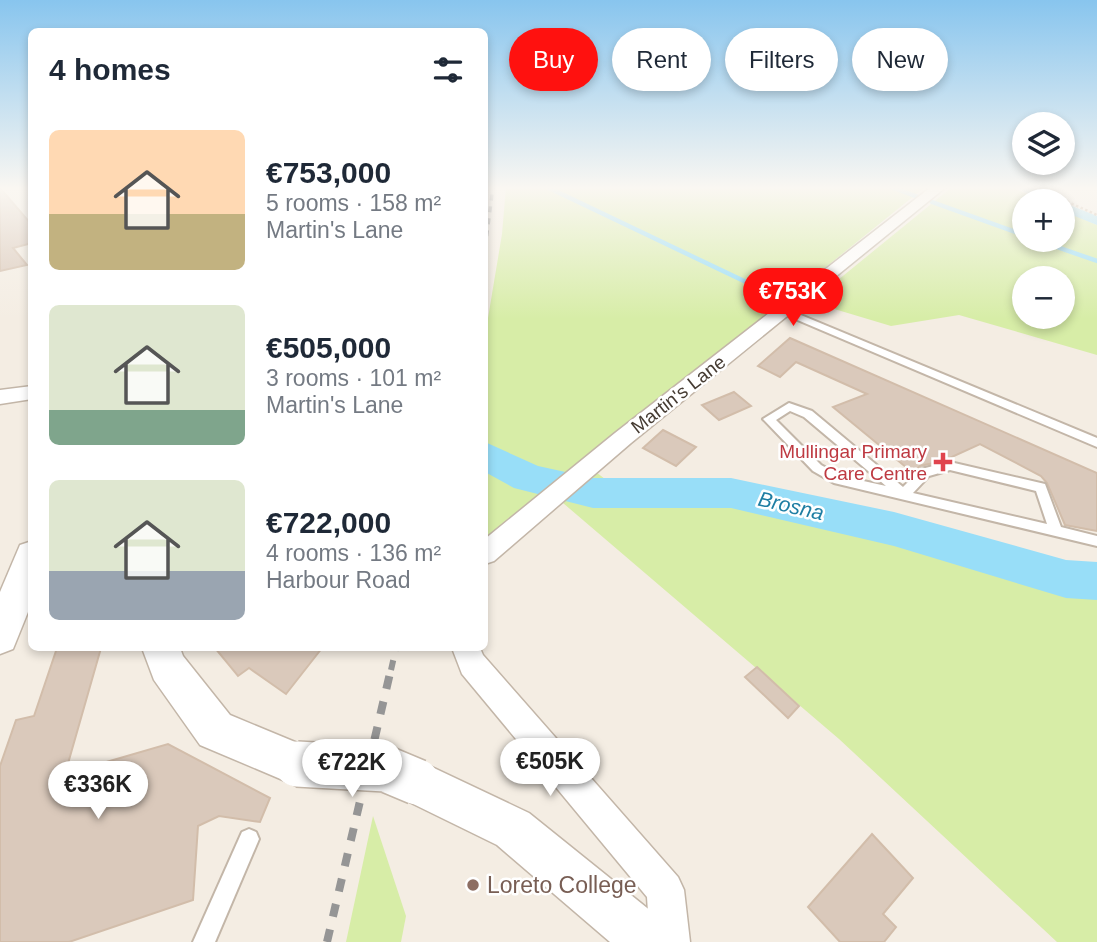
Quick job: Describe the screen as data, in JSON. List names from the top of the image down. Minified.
{"streets":{"street":["Martin's Lane"]},"water":["Brosna"],"places":{"health":["Mullingar Primary Care Centre"],"other":["Loreto College"]},"page":{"chip":["Buy","Rent","Filters","New"],"heading":"4 homes","map_buttons":["+","−"],"list":[{"name":"€753,000","note":"5 rooms · 158 m² · Martin's Lane"},{"name":"€505,000","note":"3 rooms · 101 m² · Martin's Lane"},{"name":"€722,000","note":"4 rooms · 136 m² · Harbour Road"}],"price":["€753K","€505K","€722K","€336K"]}}
